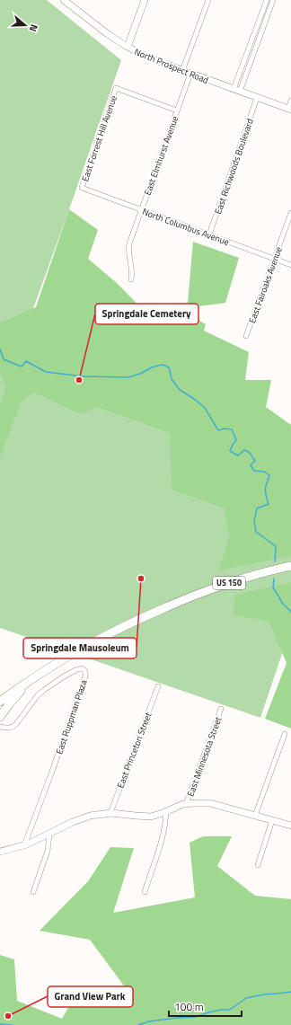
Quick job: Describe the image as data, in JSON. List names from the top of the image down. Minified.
{"streets":{"highway":["US 150"],"street":["North Prospect Road","East Forrest Hill Avenue","East Elmhurst Avenue","East Richwoods Boulevard","North Columbus Avenue","East Fairoaks Avenue","East Ruppman Plaza","East Princeton Street","East Minnesota Street"]},"crossings":[["North Prospect Road","East Elmhurst Avenue"],["North Prospect Road","East Richwoods Boulevard"],["East Forrest Hill Avenue","East Elmhurst Avenue"],["East Forrest Hill Avenue","North Columbus Avenue"],["East Elmhurst Avenue","North Columbus Avenue"],["East Richwoods Boulevard","North Columbus Avenue"],["North Columbus Avenue","East Fairoaks Avenue"]],"places":["Springdale Cemetery","Springdale Mausoleum","Grand View Park"],"scale_bar":"100 m","north":"right"}
